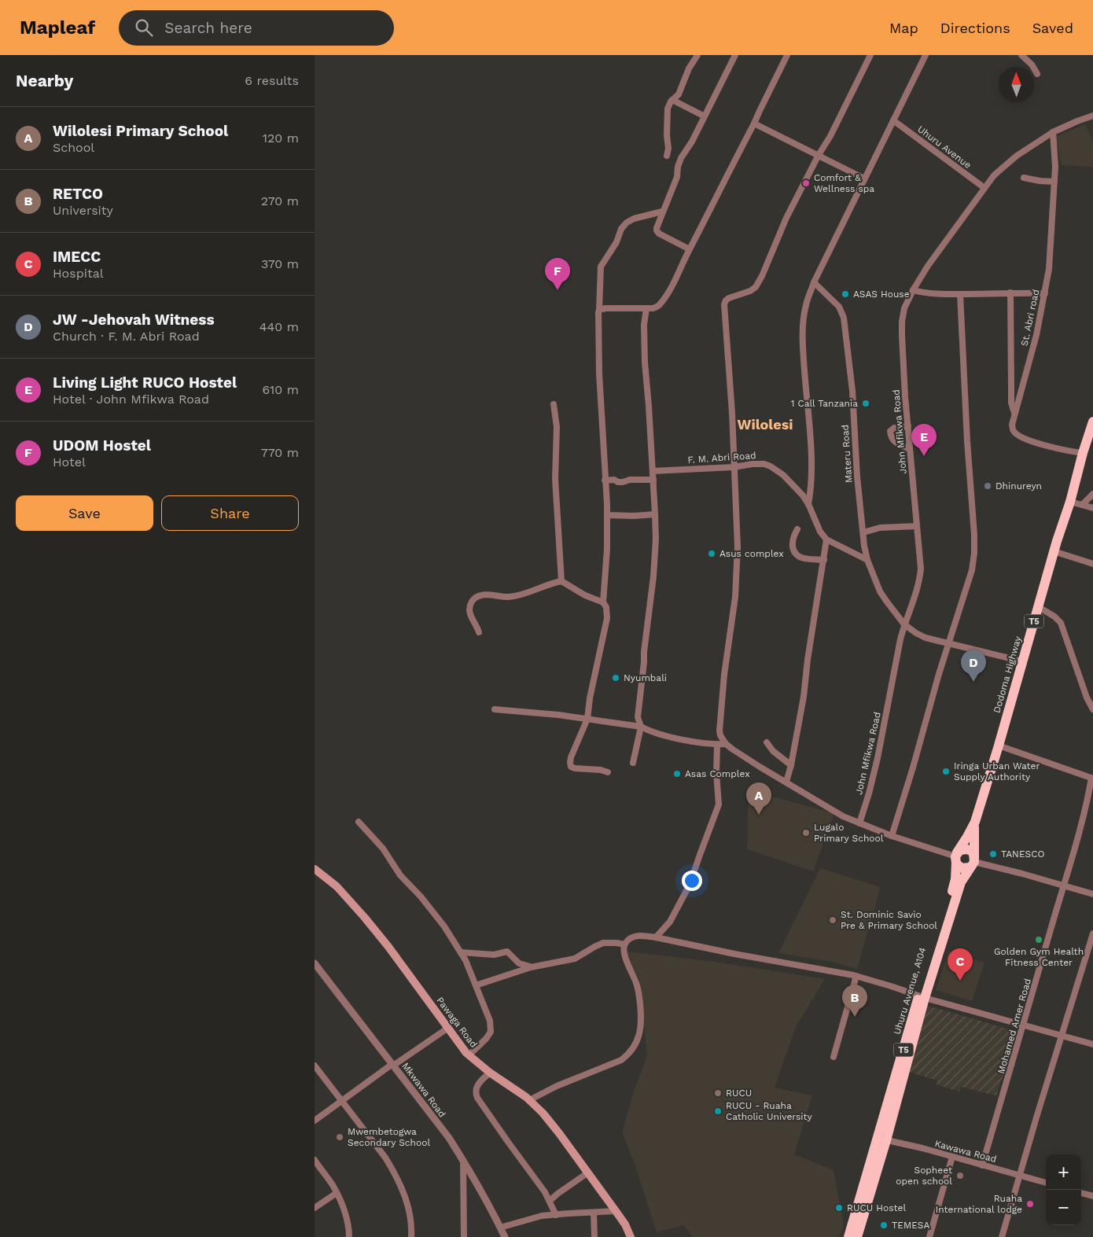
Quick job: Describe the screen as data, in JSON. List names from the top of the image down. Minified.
{"streets":{"highway":["T5","Dodoma Highway","Uhuru Avenue, A104"],"main road":["Pawaga Road"],"street":["Uhuru Avenue","St. Abri road","John Mfikwa Road","Materu Road","F. M. Abri Road","Mohamed Amer Road","Mkwawa Road","Kawawa Road"]},"crossings":[["Uhuru Avenue","John Mfikwa Road"],["St. Abri road","John Mfikwa Road"],["St. Abri road","Dodoma Highway"],["John Mfikwa Road","Materu Road"],["T5","Dodoma Highway"],["T5","Uhuru Avenue, A104"],["Uhuru Avenue, A104","Kawawa Road"],["Mohamed Amer Road","Kawawa Road"]],"districts":["Wilolesi"],"places":["Comfort & Wellness spa","ASAS House","1 Call Tanzania","Dhinureyn","Asus complex","Nyumbali","Iringa Urban Water Supply Authority","Asas Complex","Lugalo Primary School","TANESCO","St. Dominic Savio Pre & Primary School","Golden Gym Health Fitness Center","RUCU","RUCU - Ruaha Catholic University","Mwembetogwa Secondary School","Sopheet open school","Ruaha International lodge","RUCU Hostel","TEMESA"],"north":"top","page":{"header":"Mapleaf","search":"Search here","nav":["Map","Directions","Saved"],"heading":["Nearby","6 results"],"list":[{"mark":"A","name":"Wilolesi Primary School","note":"School","value":"120 m"},{"mark":"B","name":"RETCO","note":"University","value":"270 m"},{"mark":"C","name":"IMECC","note":"Hospital","value":"370 m"},{"mark":"D","name":"JW -Jehovah Witness","note":"Church · F. M. Abri Road","value":"440 m"},{"mark":"E","name":"Living Light RUCO Hostel","note":"Hotel · John Mfikwa Road","value":"610 m"},{"mark":"F","name":"UDOM Hostel","note":"Hotel","value":"770 m"}],"pins":["F","E","D","A","C","B"],"buttons":["Save","Share"],"map_buttons":["+","−"]}}
